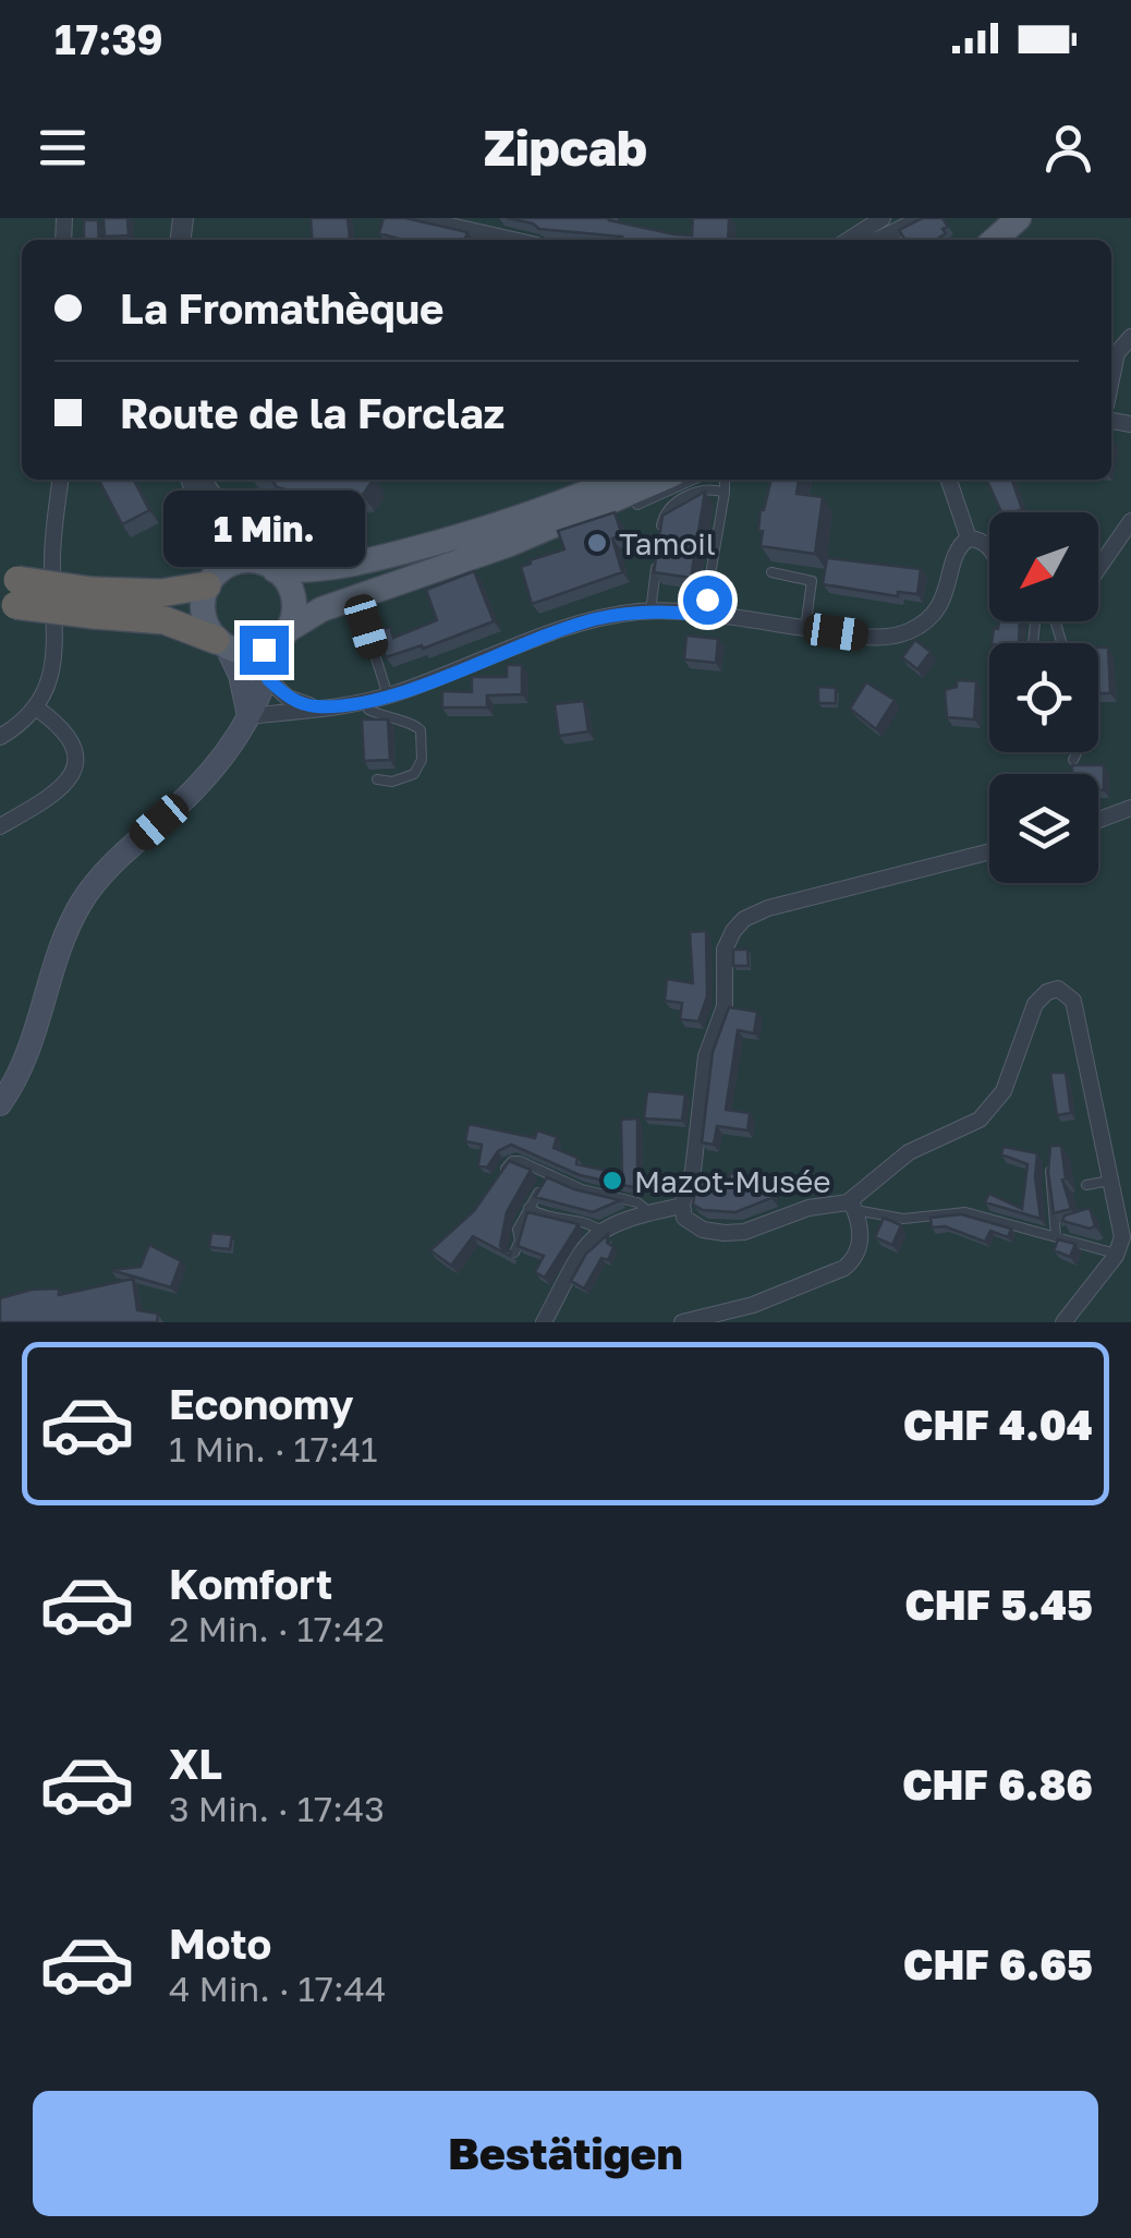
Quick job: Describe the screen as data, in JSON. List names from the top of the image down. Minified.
{"places":["Tamoil","Mazot-Musée"],"north":"bottom left","page":{"status":"17:39","header":"Zipcab","banner":["La Fromathèque","Route de la Forclaz"],"bubble":"1 Min.","list":[{"name":"Economy","note":"1 Min. · 17:41","value":"CHF 4.04"},{"name":"Komfort","note":"2 Min. · 17:42","value":"CHF 5.45"},{"name":"XL","note":"3 Min. · 17:43","value":"CHF 6.86"},{"name":"Moto","note":"4 Min. · 17:44","value":"CHF 6.65"}],"buttons":"Bestätigen"}}
